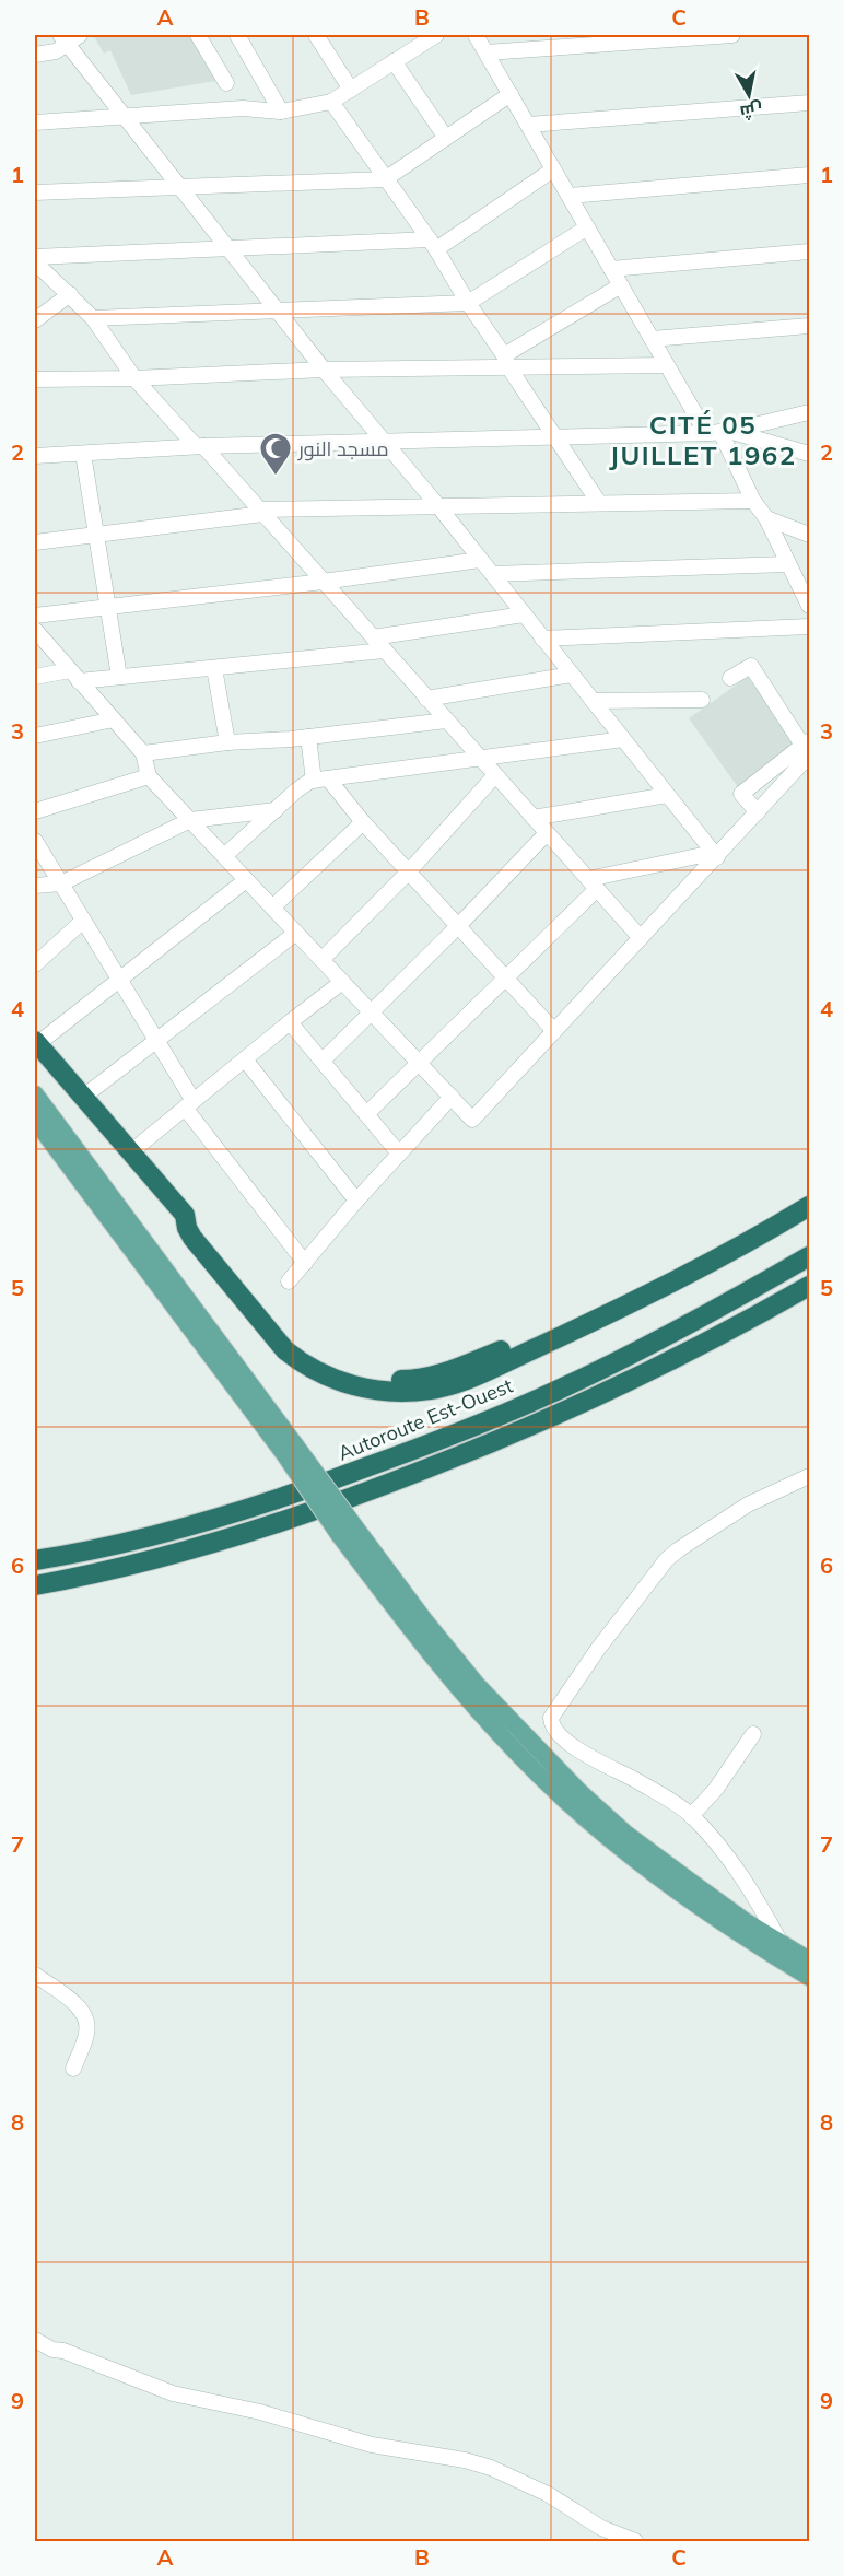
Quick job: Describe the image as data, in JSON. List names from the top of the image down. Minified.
{"streets":{"highway":["Autoroute Est-Ouest"]},"districts":["CITÉ 05 JUILLET 1962"],"places":{"mosque":["مسجد النور"]},"north":"bottom","grid":{"columns":["A","B","C"],"rows":["1","2","3","4","5","6","7","8","9"]}}
